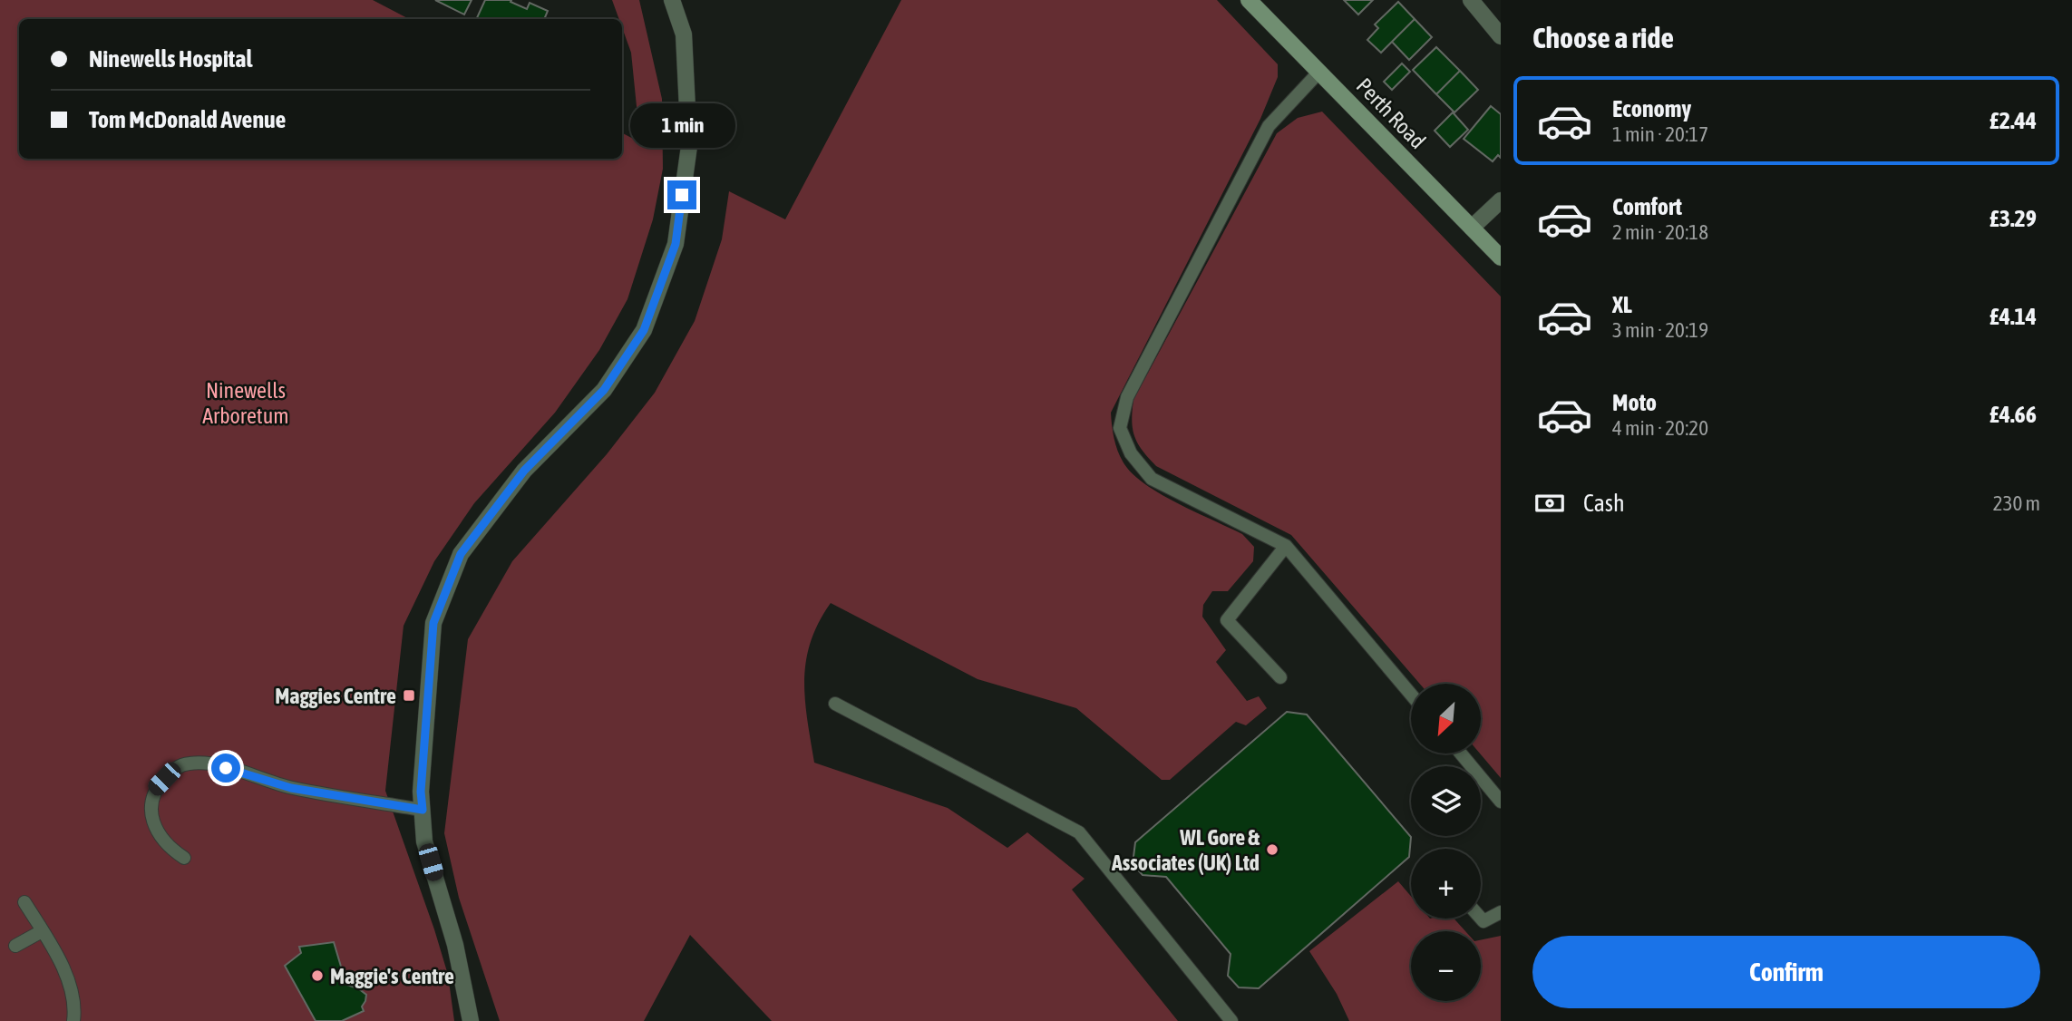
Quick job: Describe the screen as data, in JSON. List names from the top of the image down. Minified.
{"streets":{"street":["Perth Road"]},"parks":["Ninewells Arboretum"],"places":{"transit":["Maggies Centre"],"other":["WL Gore & Associates (UK) Ltd","Maggie's Centre"]},"north":"bottom left","page":{"heading":"Choose a ride","banner":["Ninewells Hospital","Tom McDonald Avenue"],"list":[{"name":"Economy","note":"1 min · 20:17","value":"£2.44"},{"name":"Comfort","note":"2 min · 20:18","value":"£3.29"},{"name":"XL","note":"3 min · 20:19","value":"£4.14"},{"name":"Moto","note":"4 min · 20:20","value":"£4.66"}],"bubble":"1 min","pay":["Cash","230 m"],"map_buttons":["+","−"],"buttons":"Confirm"}}
